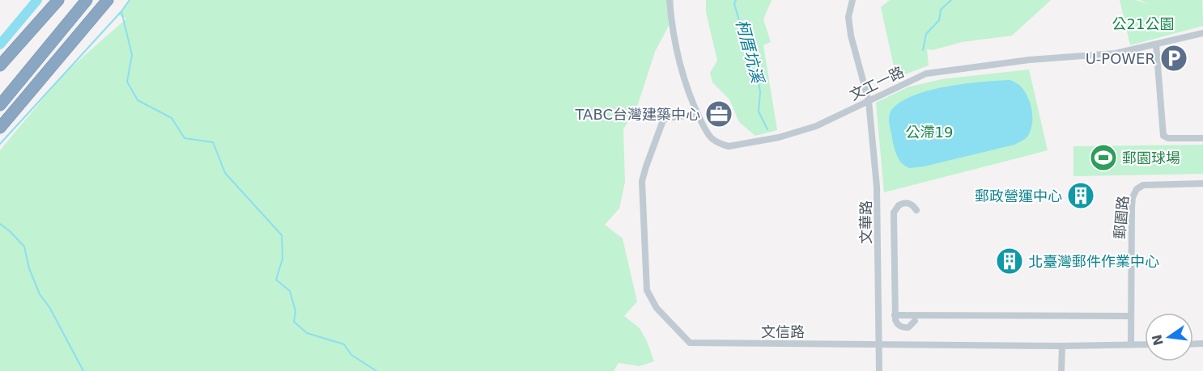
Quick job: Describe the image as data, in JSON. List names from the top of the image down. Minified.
{"streets":{"street":["文工一路","郵園路","文華路","文信路"]},"crossings":[["文工一路","文華路"],["文工一路","文信路"],["郵園路","文信路"],["文華路","文信路"]],"water":["柯厝坑溪"],"parks":["公21公園","公滯19"],"places":{"parking":["U-POWER"],"office":["TABC台灣建築中心"],"sports":["郵園球場"],"building":["郵政營運中心","北臺灣郵件作業中心"]},"north":"left"}
